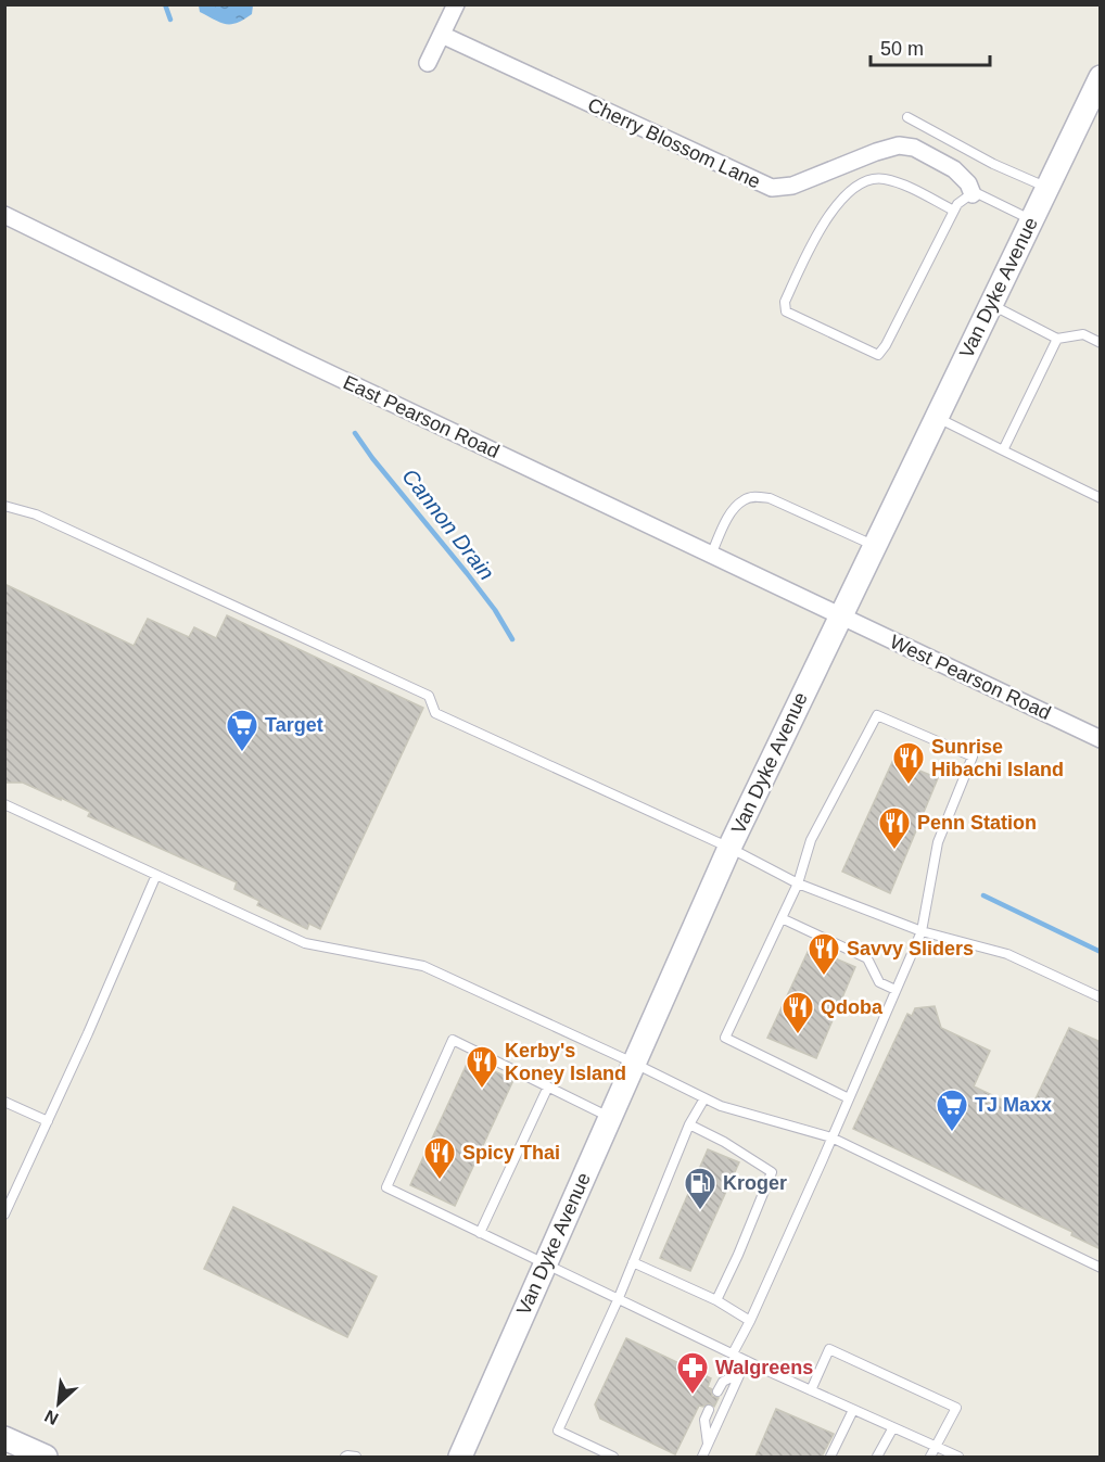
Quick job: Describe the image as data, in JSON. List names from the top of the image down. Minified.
{"streets":{"main road":["Van Dyke Avenue"],"street":["Cherry Blossom Lane","East Pearson Road","West Pearson Road"]},"crossings":[["Van Dyke Avenue","East Pearson Road"],["Van Dyke Avenue","West Pearson Road"],["East Pearson Road","West Pearson Road"]],"water":["Cannon Drain"],"places":{"supermarket":["Target","TJ Maxx"],"restaurant":["Sunrise Hibachi Island","Penn Station","Savvy Sliders","Qdoba","Kerby's Koney Island","Spicy Thai"],"fuel station":["Kroger"],"pharmacy":["Walgreens"]},"scale_bar":"50 m","north":"bottom left"}
